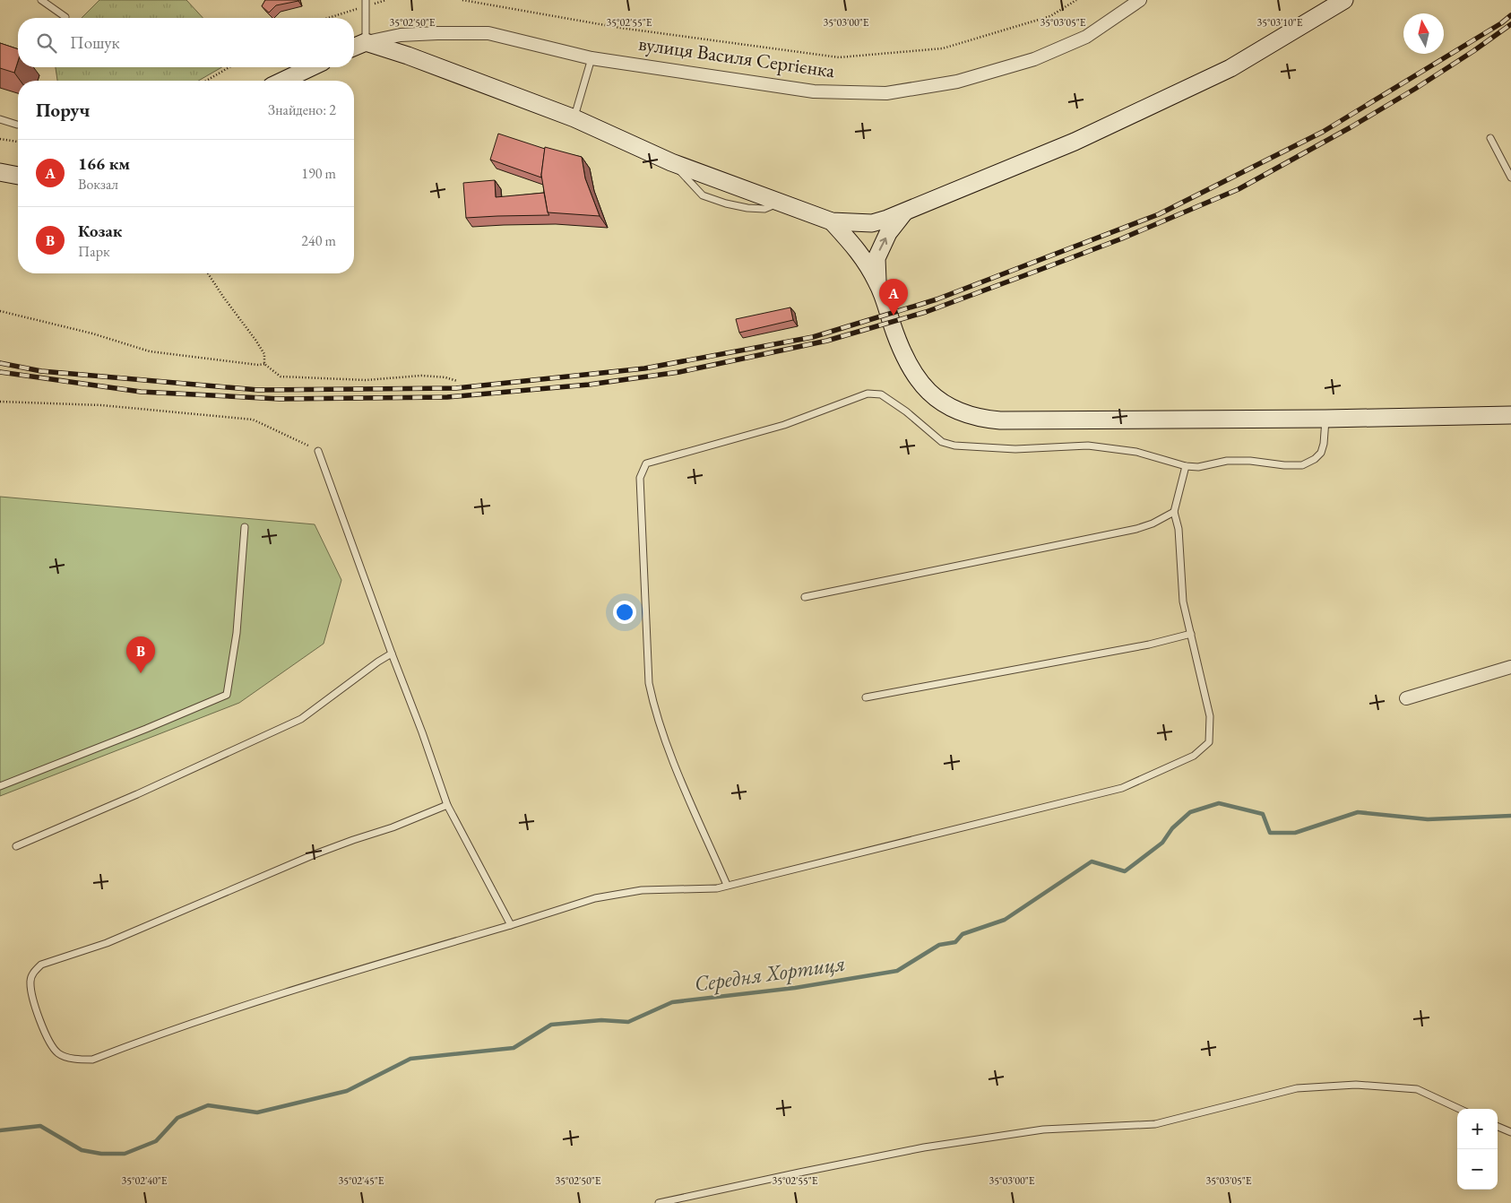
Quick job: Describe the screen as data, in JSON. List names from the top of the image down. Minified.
{"streets":{"main road":["вулиця Василя Сергієнка"]},"water":["Середня Хортиця"],"north":"top","page":{"search":"Пошук","heading":["Поруч","Знайдено: 2"],"list":[{"mark":"A","name":"166 км","note":"Вокзал","value":"190 m"},{"mark":"B","name":"Козак","note":"Парк","value":"240 m"}],"pins":["A","B"],"map_buttons":["+","−"]},"coordinates":["35°02'50\"E","35°02'55\"E","35°03'00\"E","35°03'05\"E","35°03'10\"E","35°02'40\"E","35°02'45\"E"]}
